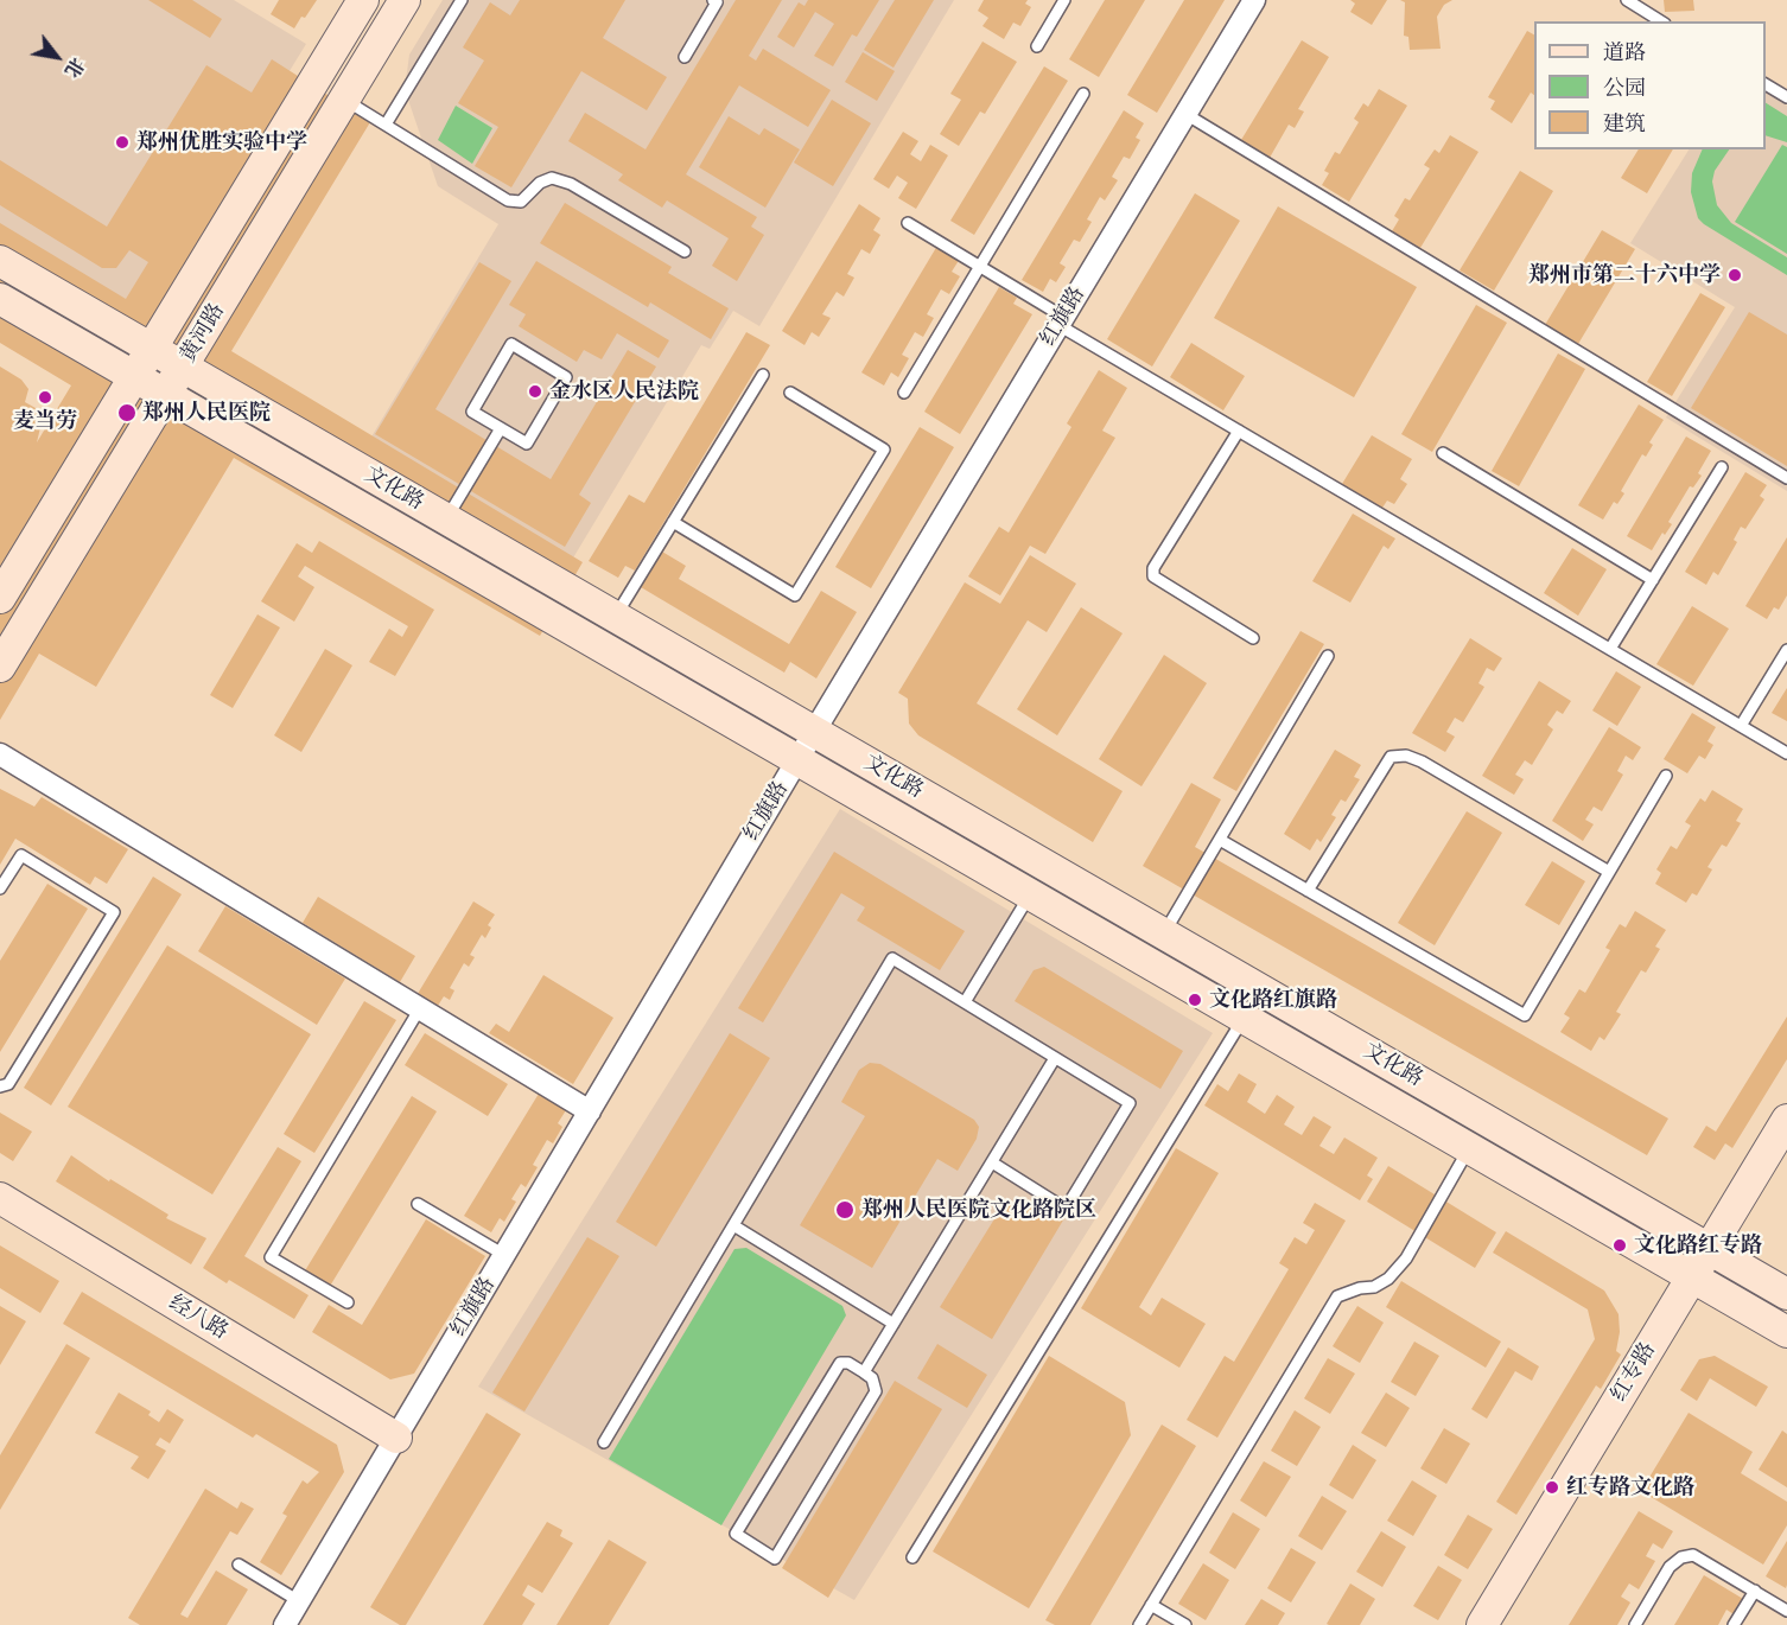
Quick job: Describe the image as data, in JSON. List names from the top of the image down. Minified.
{"streets":{"main road":["黄河路","文化路","经八路","红专路"],"street":["红旗路"]},"crossings":[["红旗路","文化路"],["红旗路","经八路"],["黄河路","文化路"],["文化路","红专路"]],"places":["郑州优胜实验中学","郑州市第二十六中学","金水区人民法院","麦当劳","郑州人民医院","文化路红旗路","郑州人民医院文化路院区","文化路红专路","红专路文化路"],"legend":["道路","公园","建筑"],"north":"bottom right"}
